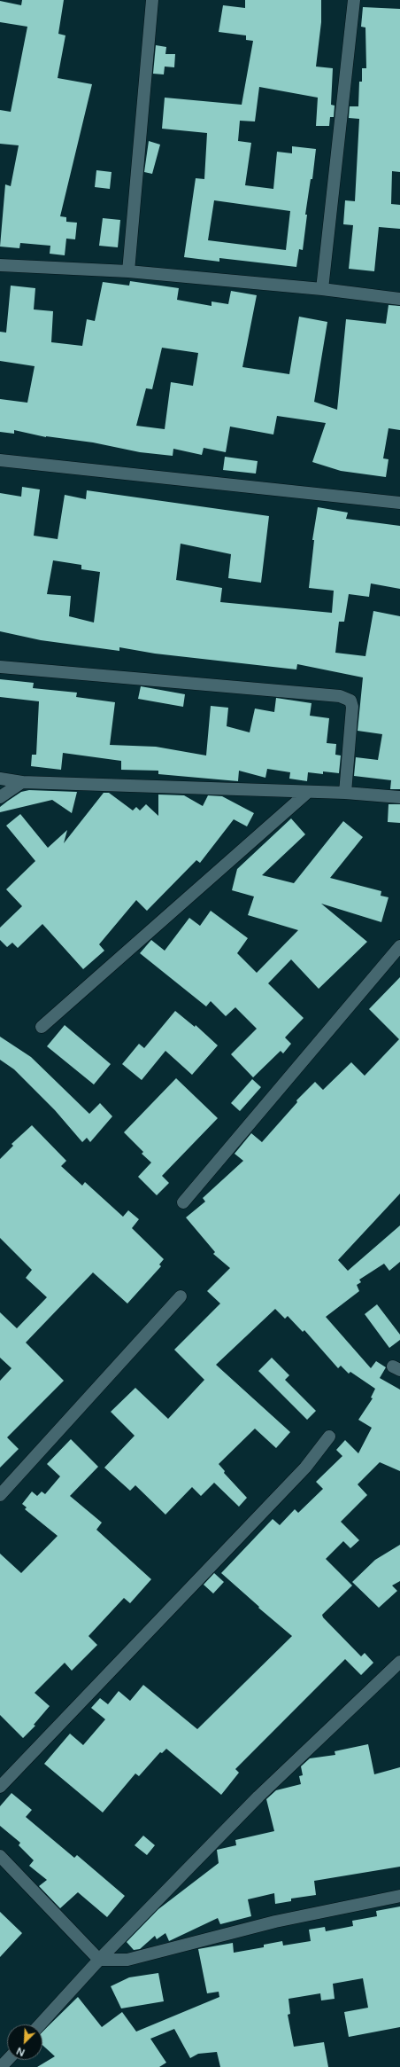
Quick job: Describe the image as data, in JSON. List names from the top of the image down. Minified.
{"north":"bottom left"}
